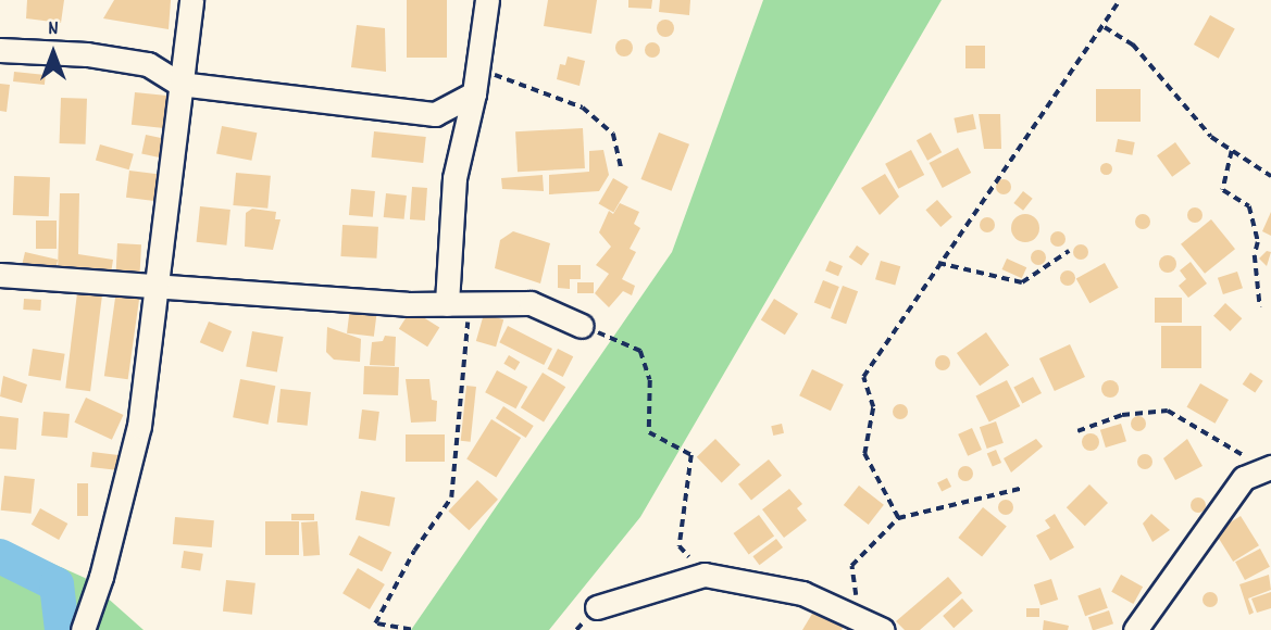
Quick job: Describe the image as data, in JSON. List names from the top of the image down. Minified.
{"north":"top"}
